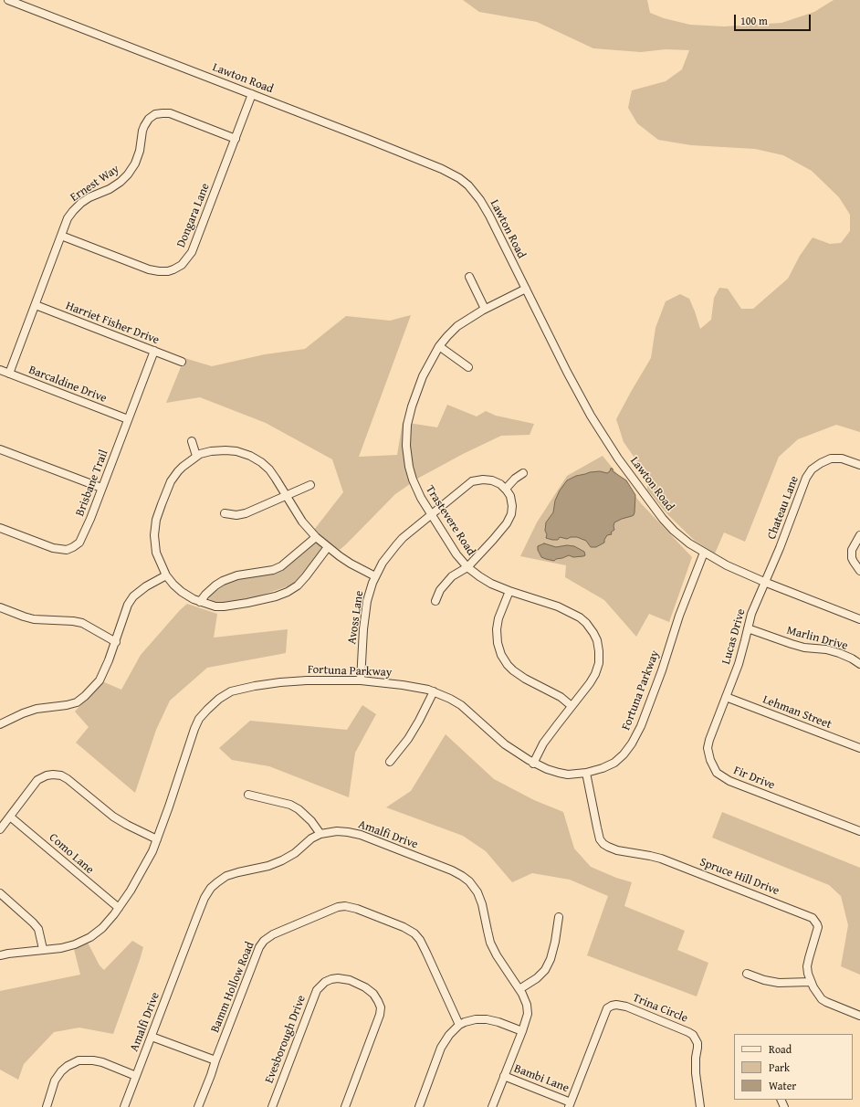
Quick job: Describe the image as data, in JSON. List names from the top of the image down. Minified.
{"streets":{"street":["Lawton Road","Ernest Way","Dongara Lane","Harriet Fisher Drive","Barcaldine Drive","Brisbane Trail","Chateau Lane","Trastevere Road","Avoss Lane","Lucas Drive","Marlin Drive","Fortuna Parkway","Lehman Street","Fir Drive","Amalfi Drive","Como Lane","Spruce Hill Drive","Bamm Hollow Road","Trina Circle","Evesborough Drive","Bambi Lane"]},"crossings":[["Lawton Road","Dongara Lane"],["Lawton Road","Chateau Lane"],["Lawton Road","Trastevere Road"],["Lawton Road","Lucas Drive"],["Lawton Road","Fortuna Parkway"],["Ernest Way","Dongara Lane"],["Ernest Way","Harriet Fisher Drive"],["Ernest Way","Barcaldine Drive"],["Harriet Fisher Drive","Brisbane Trail"],["Barcaldine Drive","Brisbane Trail"],["Chateau Lane","Lucas Drive"],["Trastevere Road","Avoss Lane"],["Trastevere Road","Fortuna Parkway"],["Avoss Lane","Fortuna Parkway"],["Lucas Drive","Marlin Drive"],["Lucas Drive","Lehman Street"],["Lucas Drive","Fir Drive"],["Fortuna Parkway","Como Lane"],["Fortuna Parkway","Spruce Hill Drive"],["Lehman Street","Fir Drive"],["Amalfi Drive","Bambi Lane"],["Trina Circle","Bambi Lane"]],"legend":["Road","Park","Water"],"scale_bar":"100 m"}
